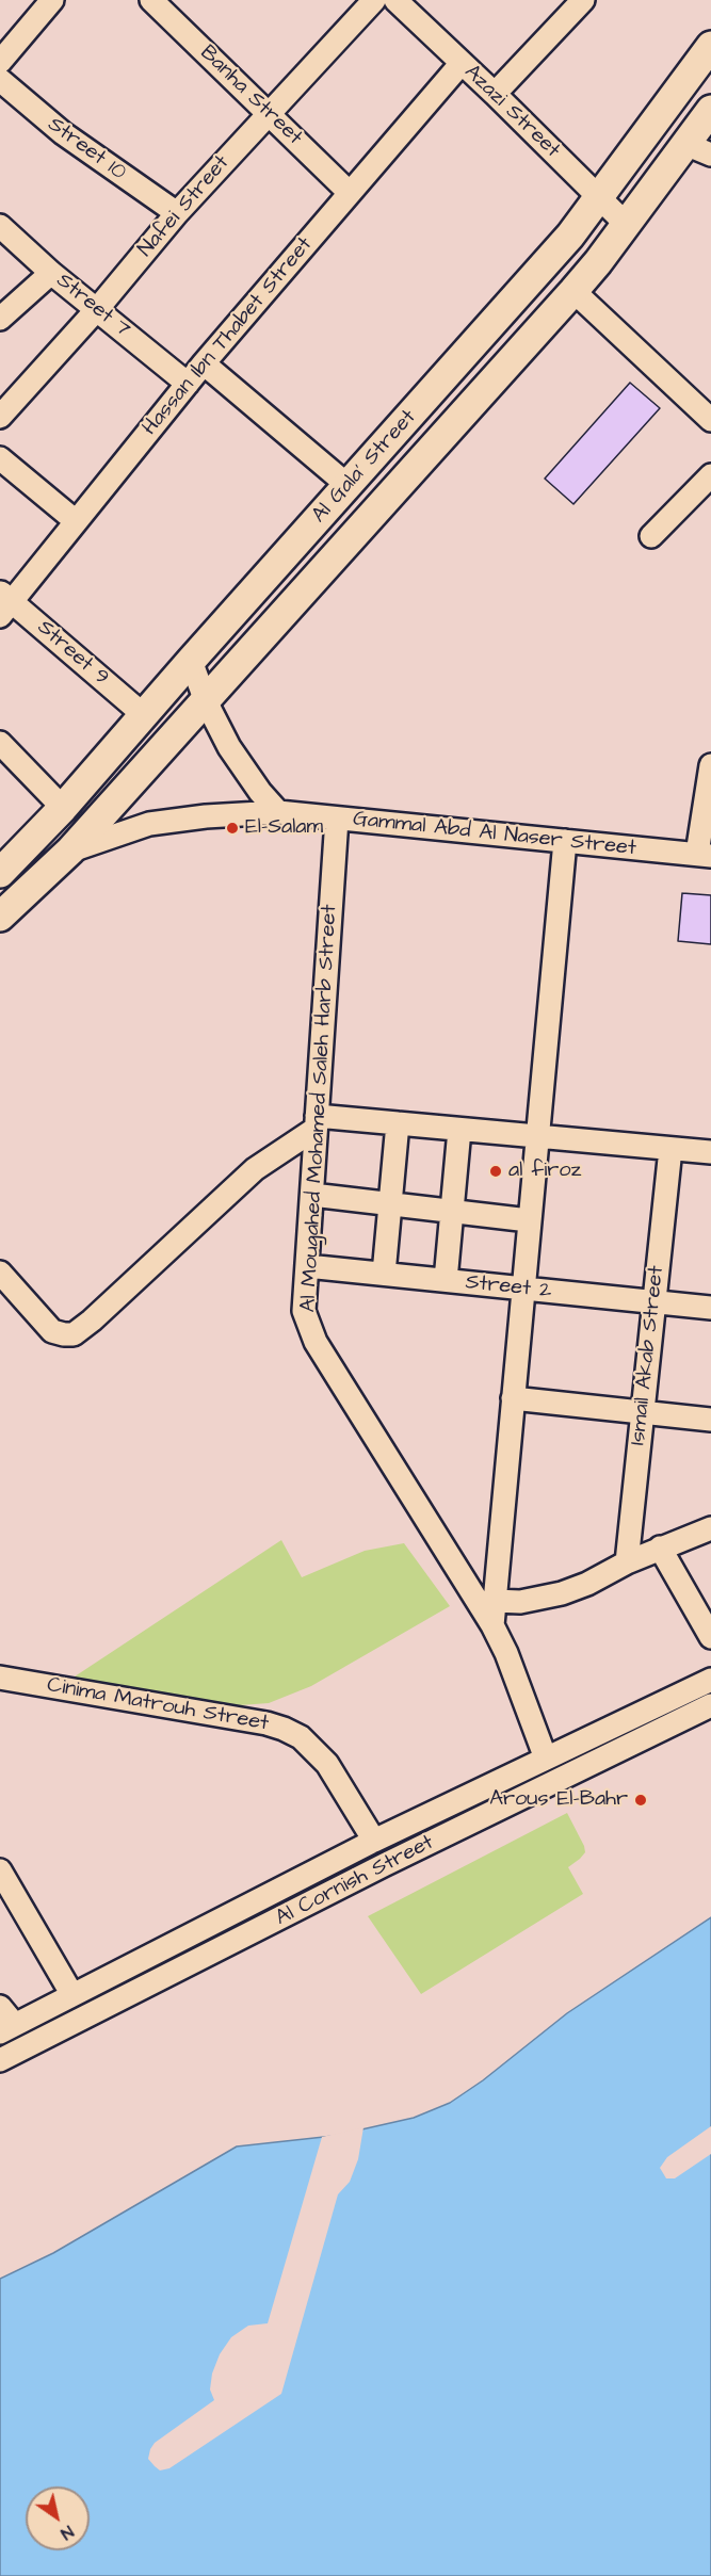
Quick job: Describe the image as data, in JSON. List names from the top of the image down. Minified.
{"streets":{"main road":["Al Gala' Street"],"street":["Banha Street","Azazi Street","Street 10","Nafei Street","Street 7","Hassan Ibn Thabet Street","Street 9","Gammal Abd Al Naser Street","Al Mougahed Mohamed Saleh Harb Street","Street 2","Ismail Akab Street","Cinima Matrouh Street","Al Cornish Street"]},"crossings":[["Banha Street","Nafei Street"],["Banha Street","Hassan Ibn Thabet Street"],["Azazi Street","Hassan Ibn Thabet Street"],["Azazi Street","Al Gala' Street"],["Street 10","Nafei Street"],["Nafei Street","Street 7"],["Street 7","Hassan Ibn Thabet Street"],["Hassan Ibn Thabet Street","Street 9"],["Al Gala' Street","Street 9"],["Al Gala' Street","Gammal Abd Al Naser Street"],["Gammal Abd Al Naser Street","Al Mougahed Mohamed Saleh Harb Street"],["Al Mougahed Mohamed Saleh Harb Street","Street 2"],["Al Mougahed Mohamed Saleh Harb Street","Al Cornish Street"],["Street 2","Ismail Akab Street"],["Cinima Matrouh Street","Al Cornish Street"]],"places":["El-Salam","al firoz","Arous El-Bahr"],"north":"bottom right"}
